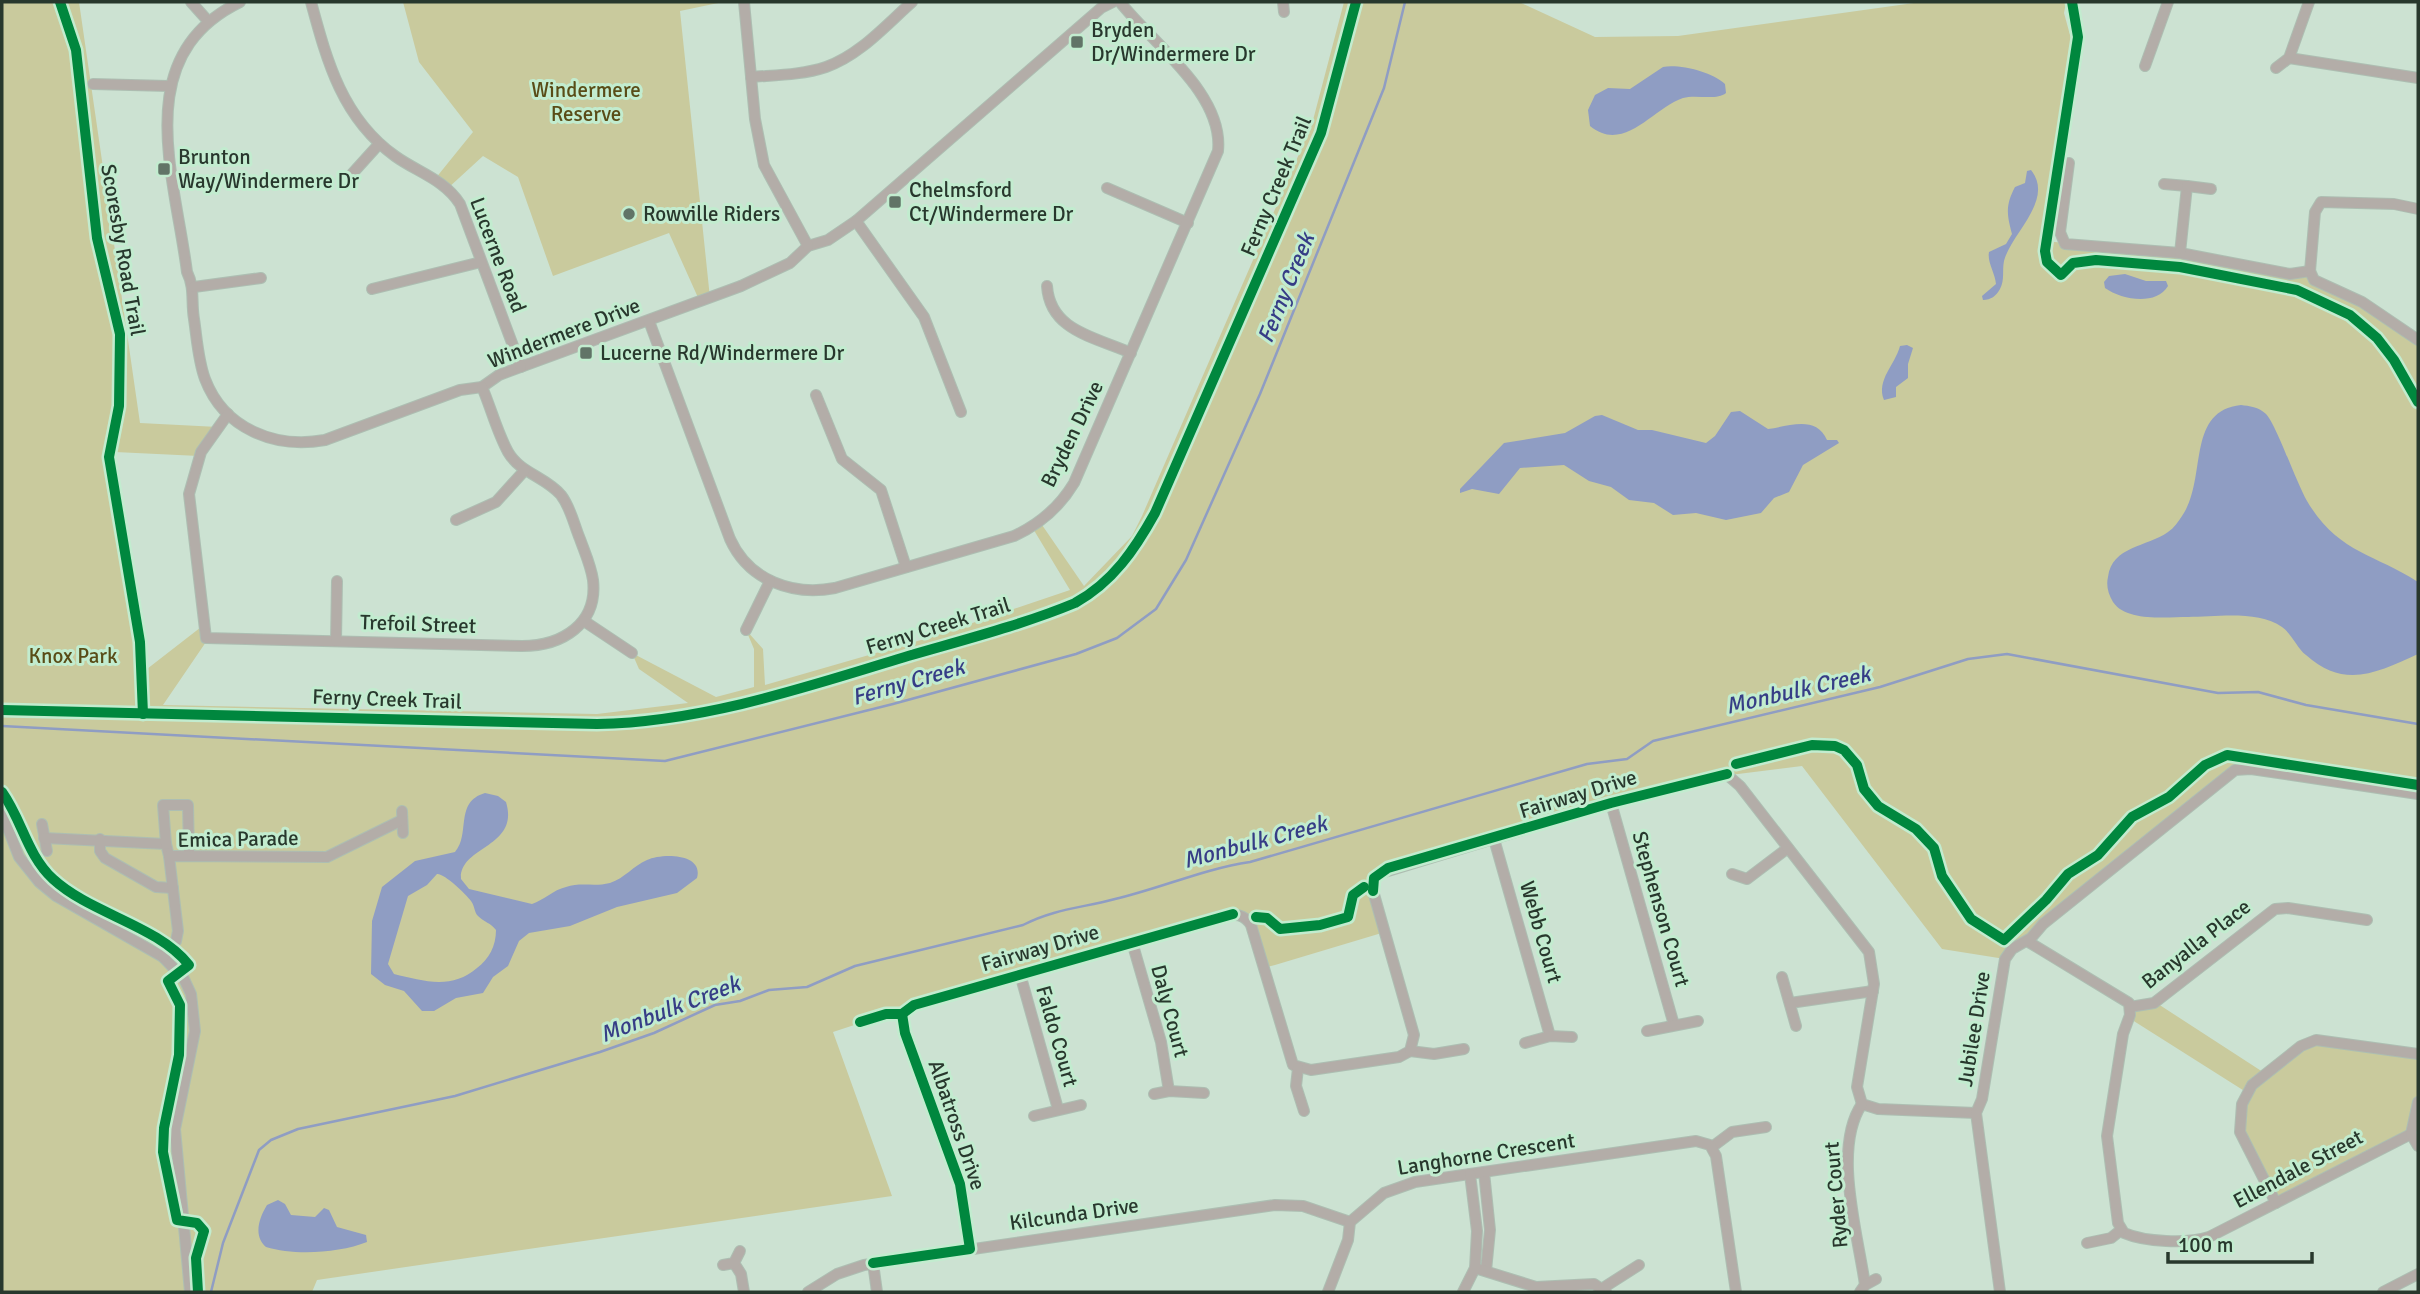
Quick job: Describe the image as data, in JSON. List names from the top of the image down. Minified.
{"streets":{"street":["Lucerne Road","Windermere Drive","Bryden Drive","Trefoil Street","Fairway Drive","Emica Parade","Stephenson Court","Webb Court","Banyalla Place","Daly Court","Jubilee Drive","Faldo Court","Albatross Drive","Langhorne Crescent","Ellendale Street","Ryder Court","Kilcunda Drive"],"cycle path":["Ferny Creek Trail","Scoresby Road Trail"]},"crossings":[["Lucerne Road","Windermere Drive"],["Windermere Drive","Bryden Drive"],["Windermere Drive","Trefoil Street"],["Fairway Drive","Stephenson Court"],["Fairway Drive","Webb Court"],["Fairway Drive","Daly Court"],["Fairway Drive","Faldo Court"],["Fairway Drive","Albatross Drive"],["Fairway Drive","Ryder Court"],["Albatross Drive","Kilcunda Drive"],["Langhorne Crescent","Kilcunda Drive"]],"water":["Ferny Creek","Monbulk Creek"],"parks":["Windermere Reserve","Knox Park"],"places":{"transit":["Bryden Dr/Windermere Dr","Brunton Way/Windermere Dr","Chelmsford Ct/Windermere Dr","Lucerne Rd/Windermere Dr"],"other":["Rowville Riders"]},"scale_bar":"100 m"}
